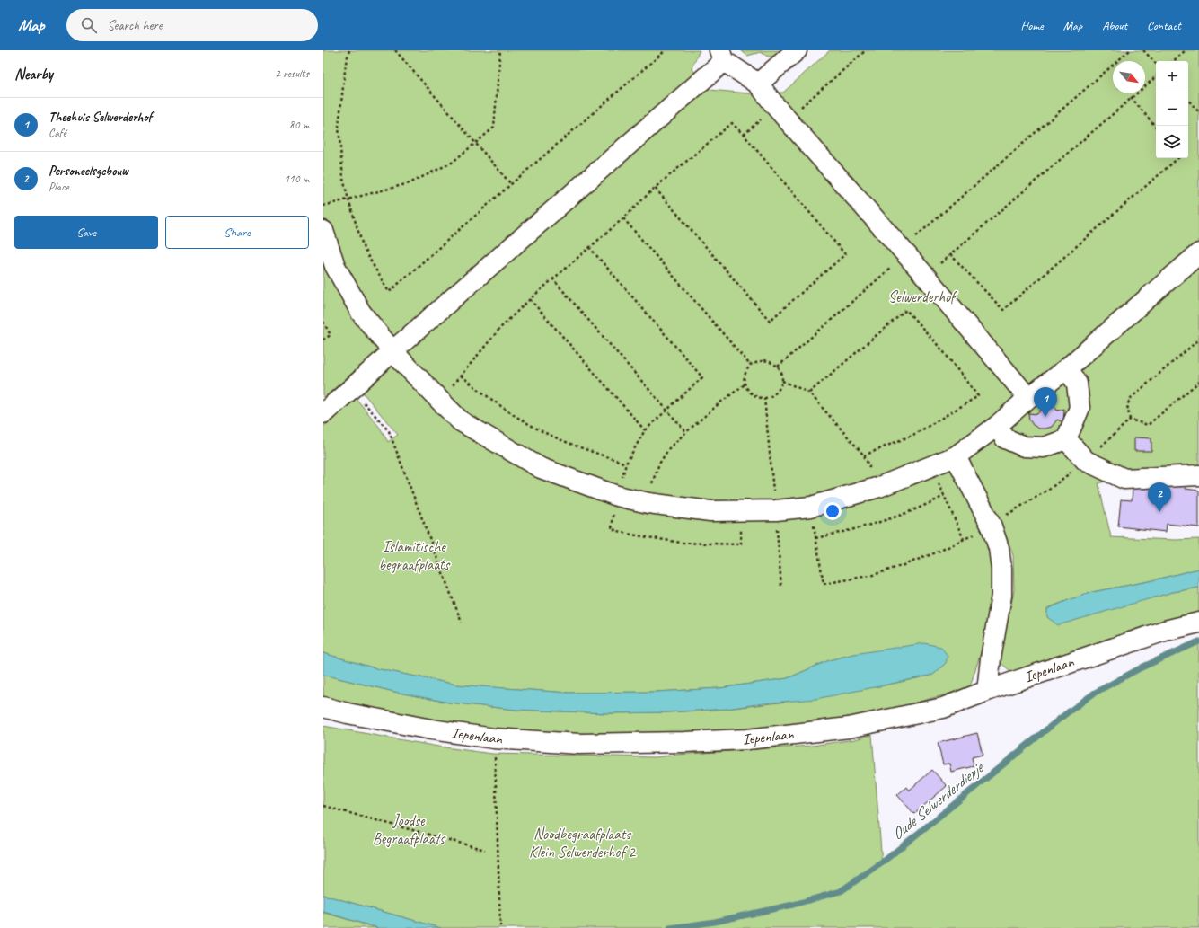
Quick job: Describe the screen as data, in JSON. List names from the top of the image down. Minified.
{"streets":{"street":["Iepenlaan"]},"water":["Oude Selwerderdiepje"],"parks":["Selwerderhof","Islamitische begraafplaats","Joodse Begraafplaats","Noodbegraafplaats Klein Selwerderhof 2"],"north":"bottom right","page":{"header":"Map","search":"Search here","nav":["Home","Map","About","Contact"],"heading":["Nearby","2 results"],"map_buttons":["+","−"],"list":[{"mark":"1","name":"Theehuis Selwerderhof","note":"Café","value":"80 m"},{"mark":"2","name":"Personeelsgebouw","note":"Place","value":"110 m"}],"buttons":["Save","Share"],"pins":["1","2"]}}
